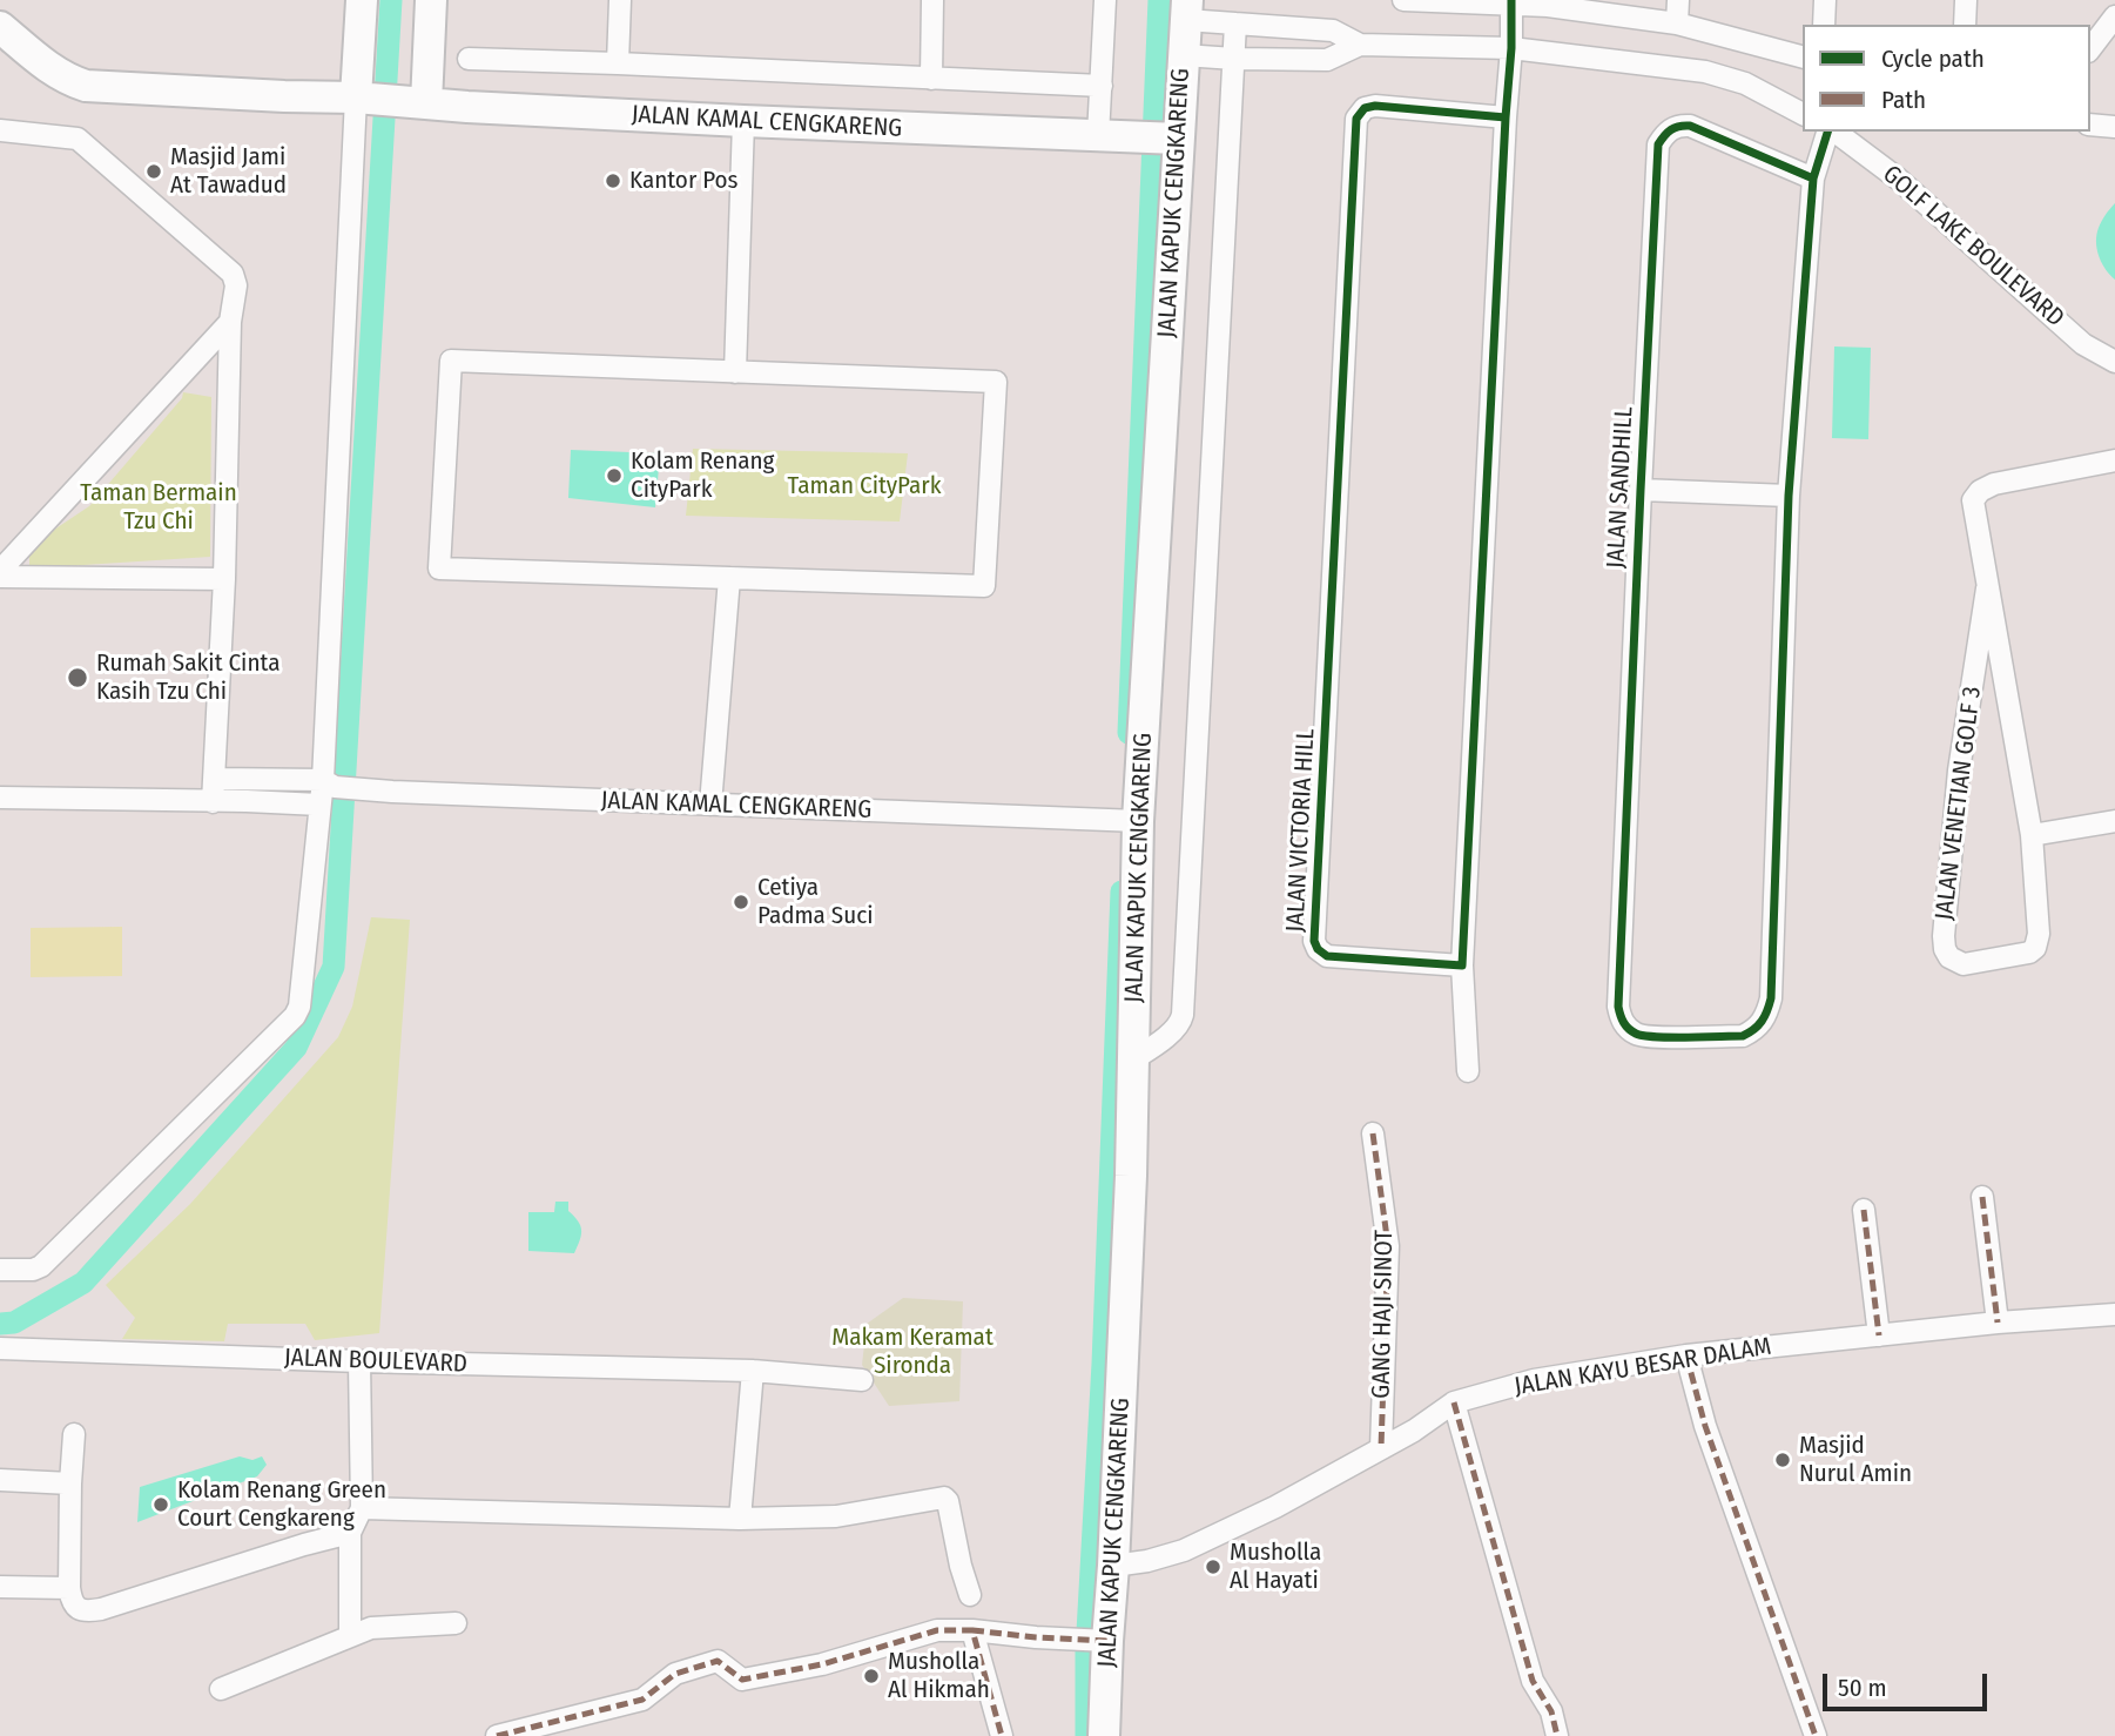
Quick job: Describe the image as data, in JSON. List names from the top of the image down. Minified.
{"streets":{"street":["JALAN KAMAL CENGKARENG","JALAN KAPUK CENGKARENG","GOLF LAKE BOULEVARD","JALAN SANDHILL","JALAN VENETIAN GOLF 3","JALAN VICTORIA HILL","GANG HAJI SINOT","JALAN BOULEVARD","JALAN KAYU BESAR DALAM"]},"crossings":[["JALAN KAMAL CENGKARENG","JALAN KAPUK CENGKARENG"],["JALAN KAPUK CENGKARENG","JALAN KAYU BESAR DALAM"],["GANG HAJI SINOT","JALAN KAYU BESAR DALAM"]],"parks":["Taman CityPark","Taman Bermain Tzu Chi","Makam Keramat Sironda"],"places":["Masjid Jami At Tawadud","Kantor Pos","Kolam Renang CityPark","Rumah Sakit Cinta Kasih Tzu Chi","Cetiya Padma Suci","Masjid Nurul Amin","Kolam Renang Green Court Cengkareng","Musholla Al Hayati","Musholla Al Hikmah"],"legend":["Cycle path","Path"],"scale_bar":"50 m"}
